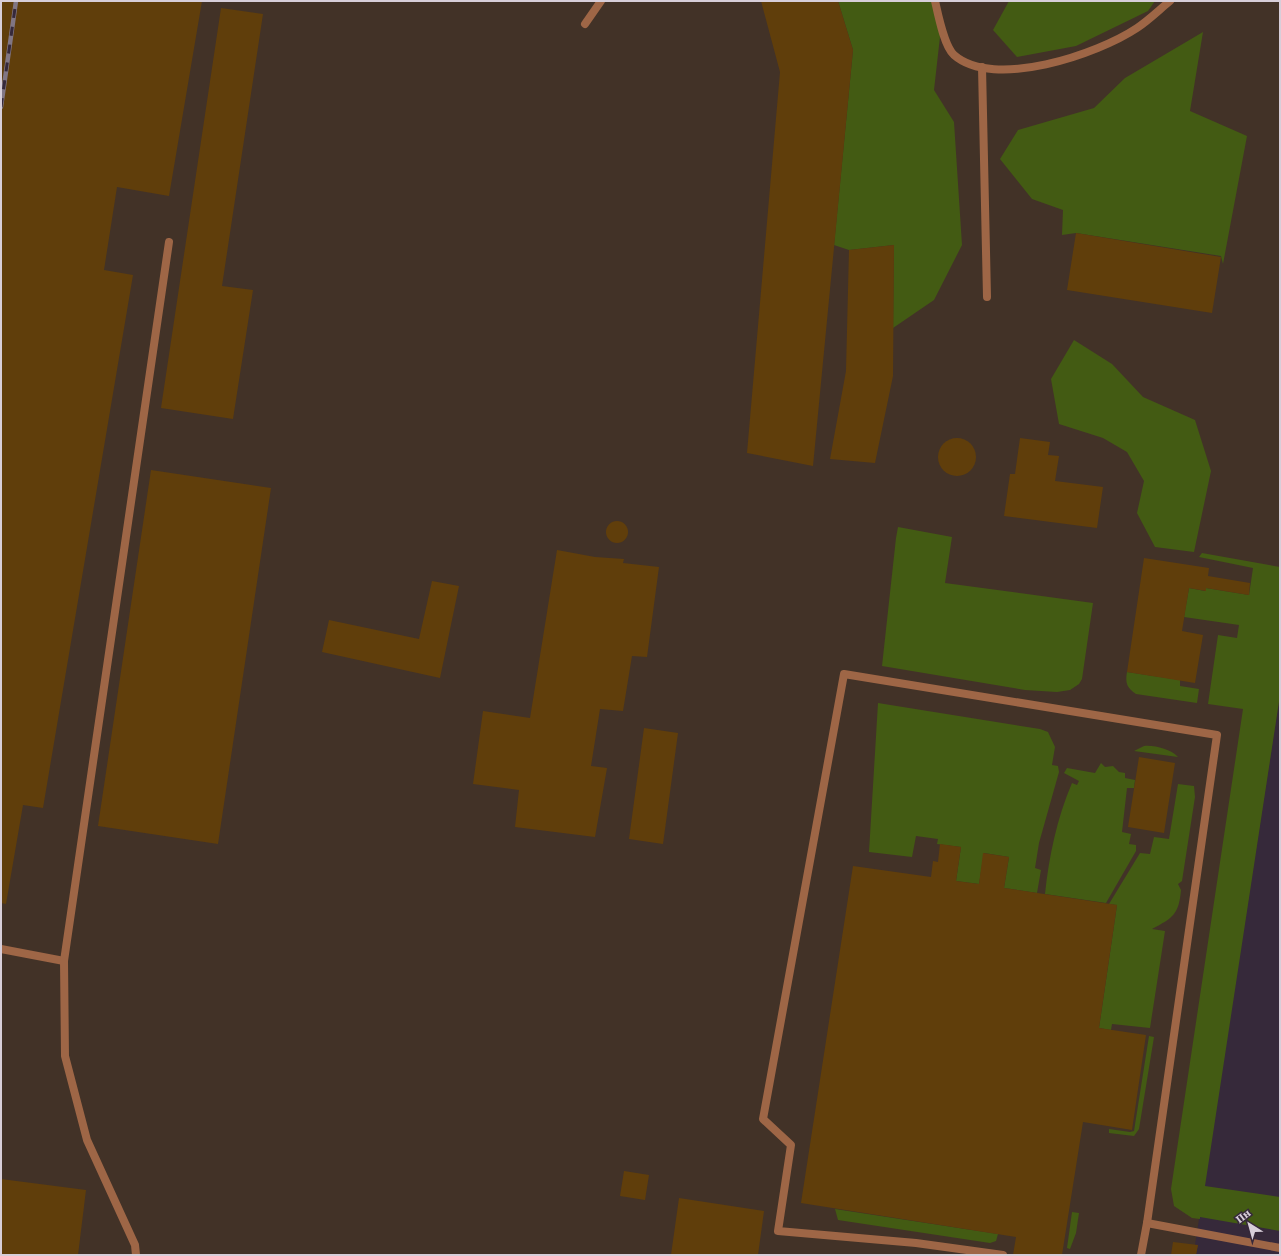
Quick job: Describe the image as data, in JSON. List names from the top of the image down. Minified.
{"north":"top left"}
